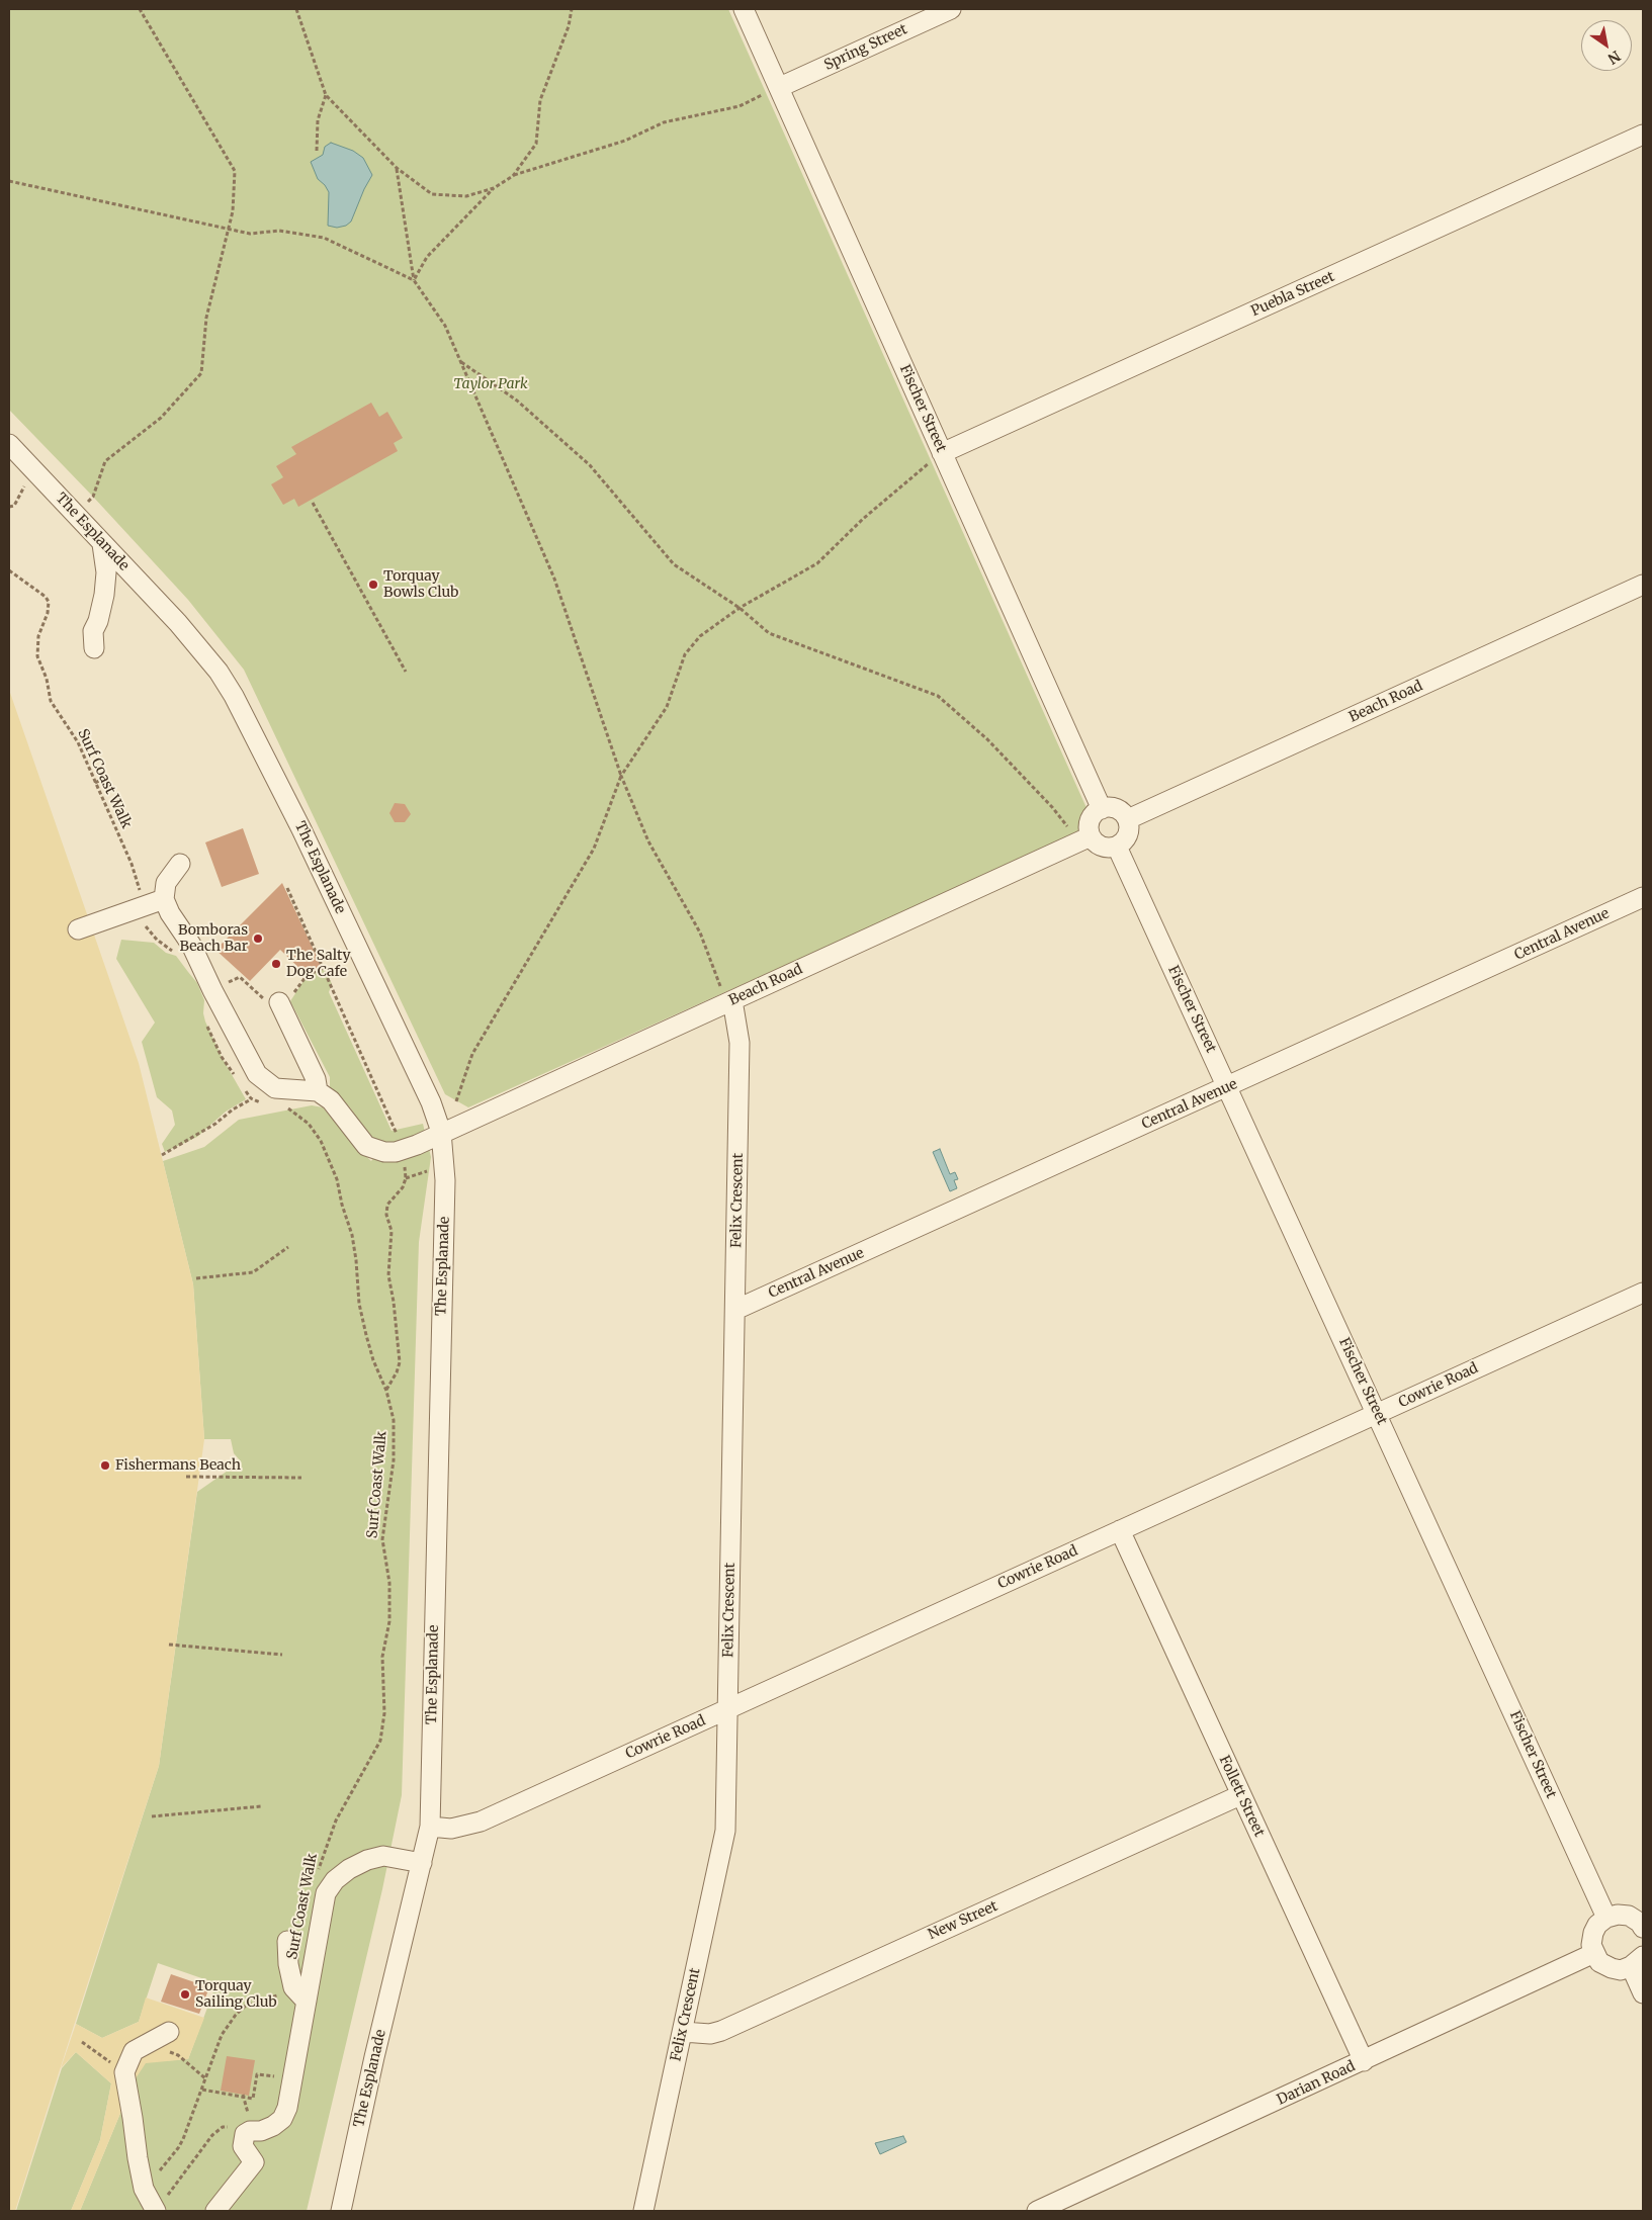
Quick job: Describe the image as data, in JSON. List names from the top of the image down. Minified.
{"streets":{"street":["Spring Street","Puebla Street","Fischer Street","The Esplanade","Beach Road","Central Avenue","Felix Crescent","Cowrie Road","Follett Street","New Street","Darian Road"],"path":["Surf Coast Walk"]},"crossings":[["Spring Street","Fischer Street"],["Puebla Street","Fischer Street"],["Fischer Street","Beach Road"],["Fischer Street","Central Avenue"],["Fischer Street","Cowrie Road"],["The Esplanade","Beach Road"],["The Esplanade","Cowrie Road"],["Beach Road","Felix Crescent"],["Central Avenue","Felix Crescent"],["Felix Crescent","Cowrie Road"],["Felix Crescent","New Street"],["Cowrie Road","Follett Street"],["Follett Street","New Street"],["Follett Street","Darian Road"]],"parks":["Taylor Park"],"places":["Torquay Bowls Club","Bomboras Beach Bar","The Salty Dog Cafe","Fishermans Beach","Torquay Sailing Club"],"north":"bottom right"}
